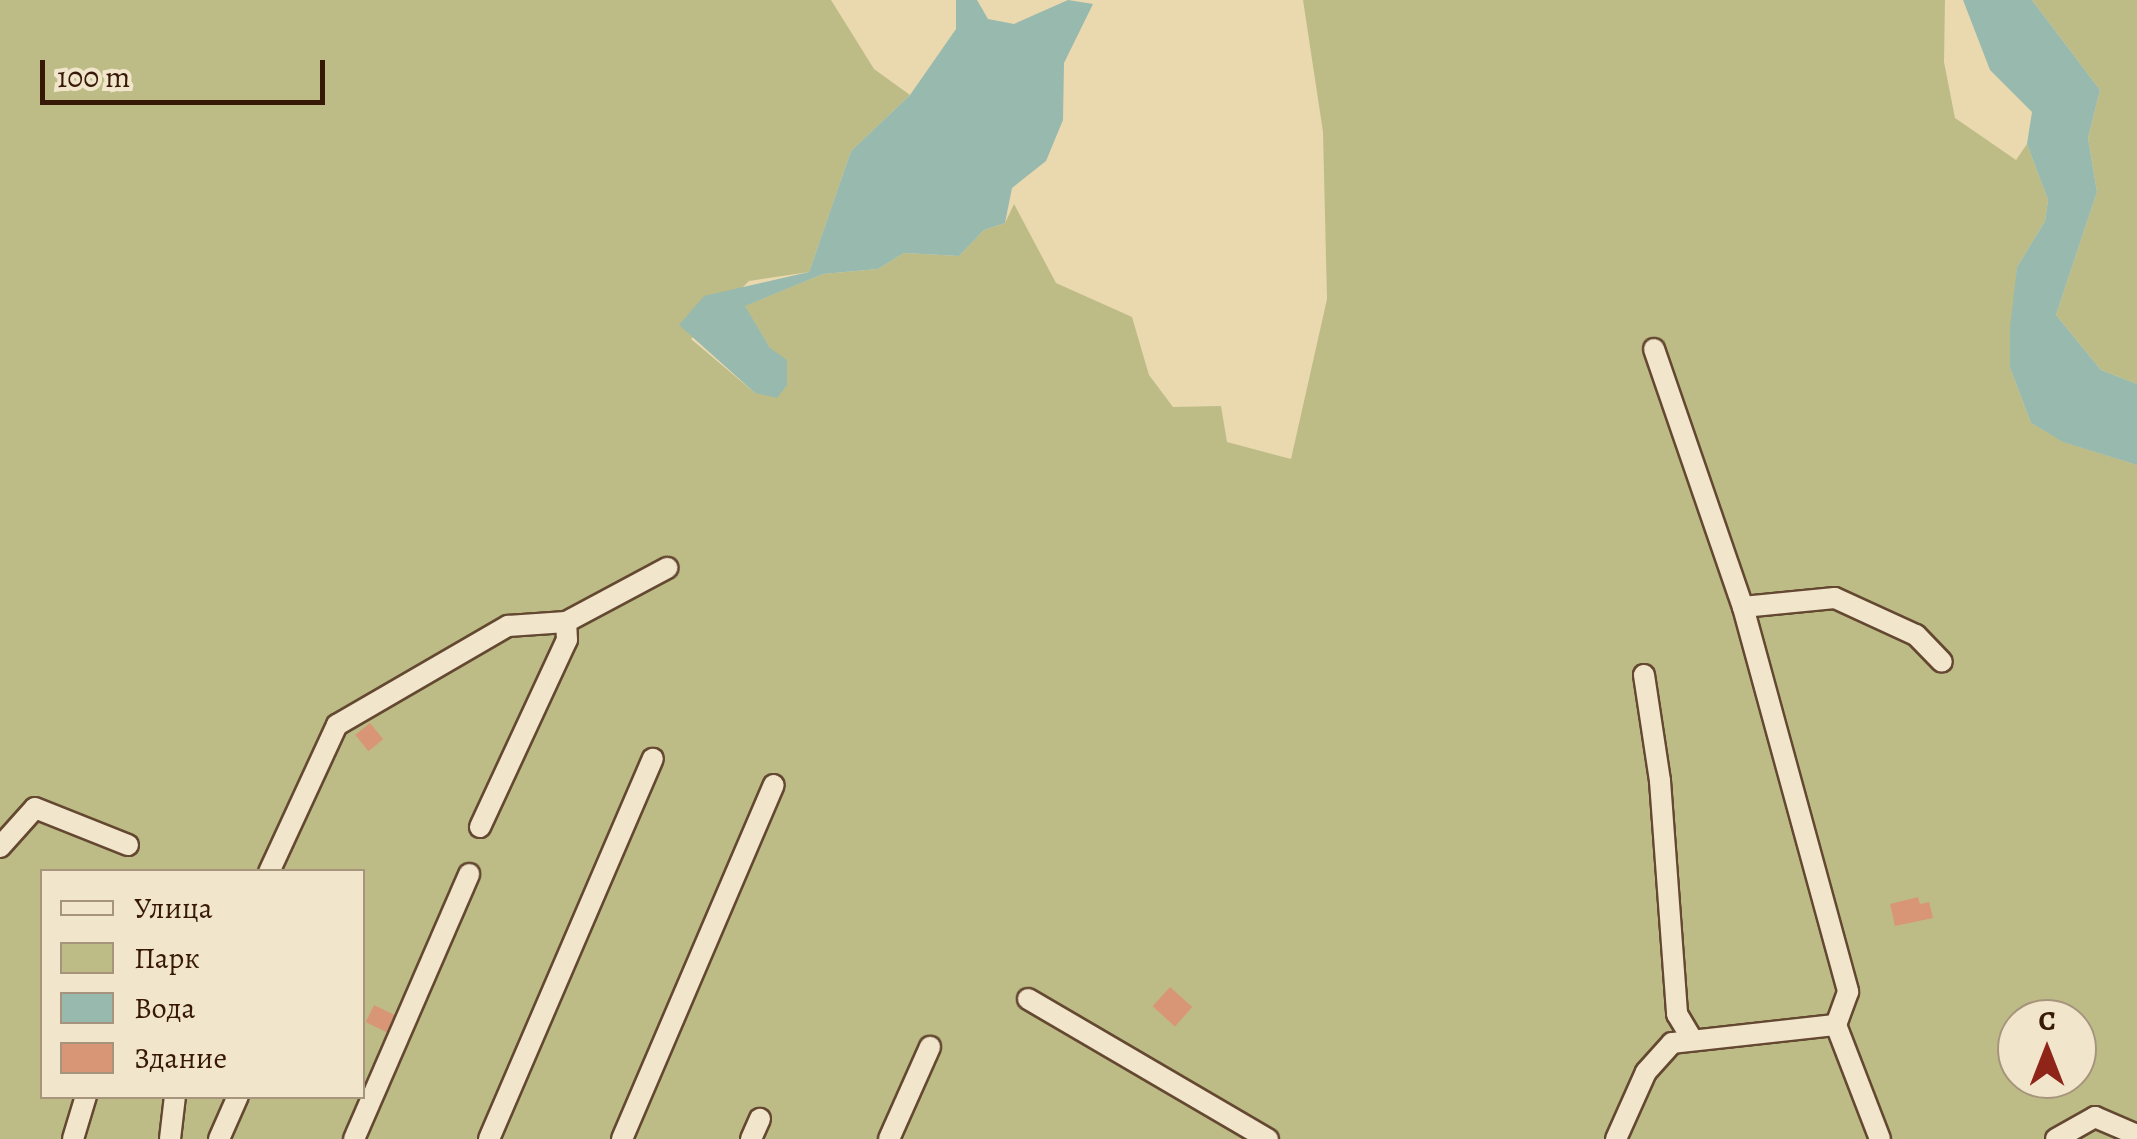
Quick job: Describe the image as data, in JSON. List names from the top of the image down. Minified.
{"legend":["Улица","Парк","Вода","Здание"],"scale_bar":"100 m","north":"top"}
